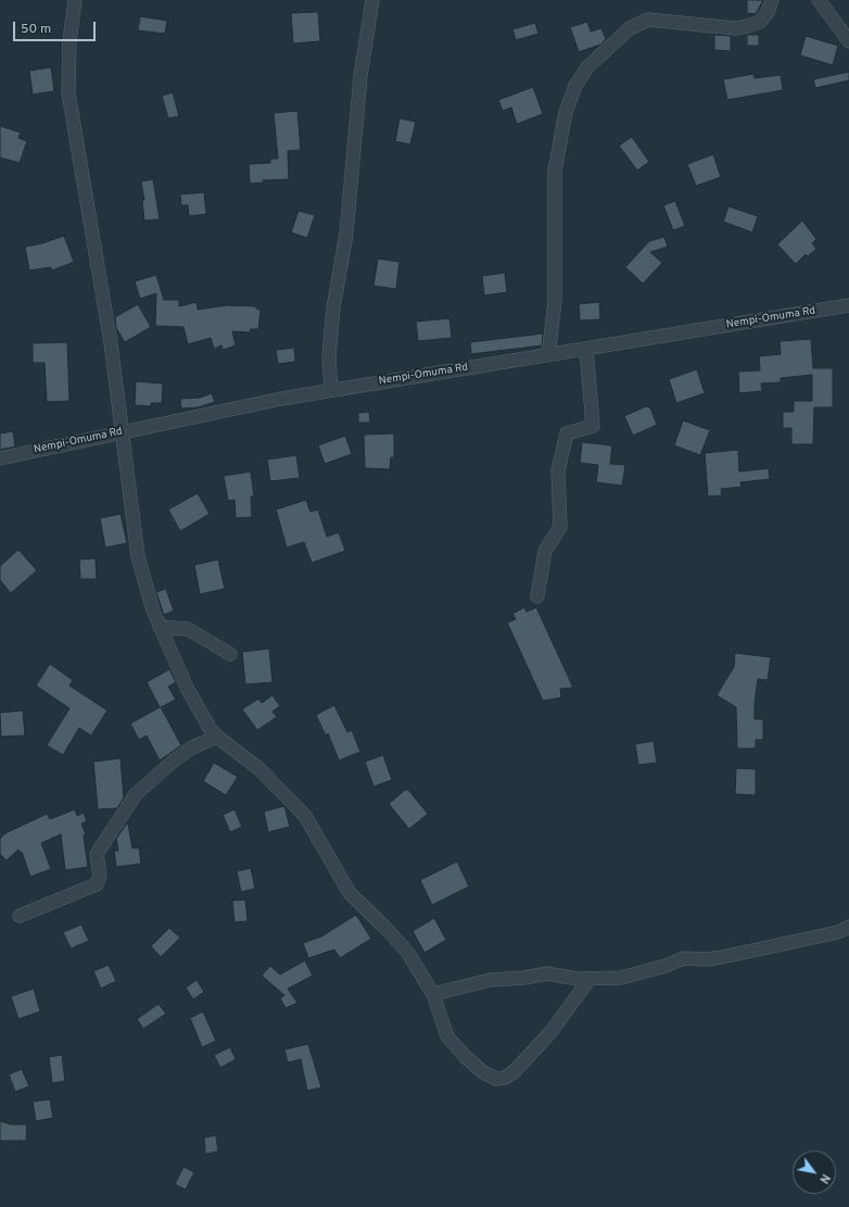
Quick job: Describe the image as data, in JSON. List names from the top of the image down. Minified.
{"streets":{"street":["Nempi-Omuma Rd"]},"scale_bar":"50 m","north":"bottom right"}
